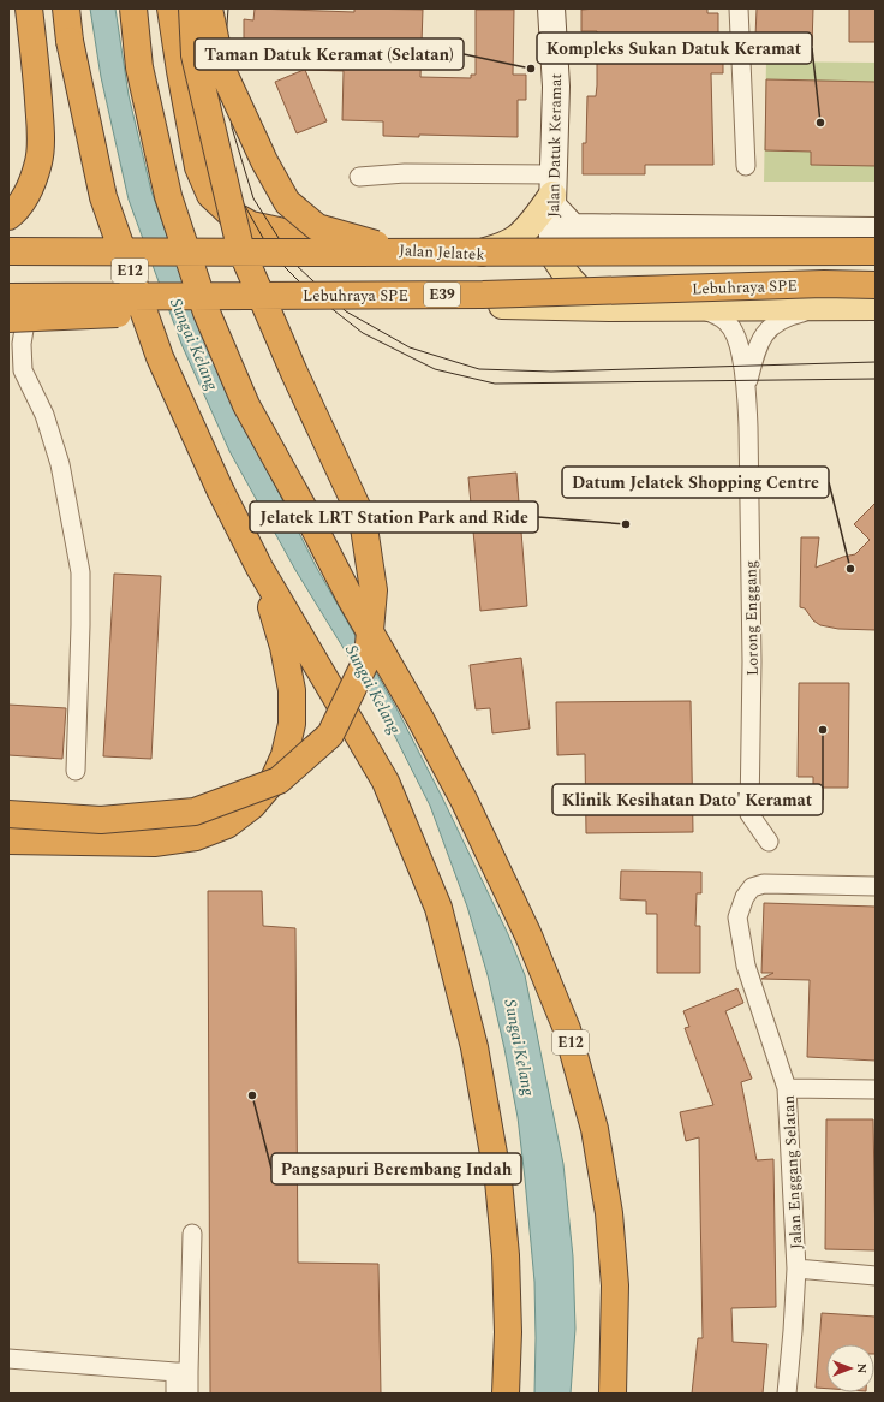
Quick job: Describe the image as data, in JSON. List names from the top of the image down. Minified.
{"streets":{"highway":["E12","Lebuhraya SPE","E39"],"main road":["Jalan Jelatek"],"street":["Jalan Datuk Keramat","Lorong Enggang","Jalan Enggang Selatan"]},"crossings":[["Jalan Datuk Keramat","Jalan Jelatek"]],"water":["Sungai Kelang"],"places":["Taman Datuk Keramat (Selatan)","Kompleks Sukan Datuk Keramat","Jelatek LRT Station Park and Ride","Datum Jelatek Shopping Centre","Klinik Kesihatan Dato' Keramat","Pangsapuri Berembang Indah"],"north":"right"}
